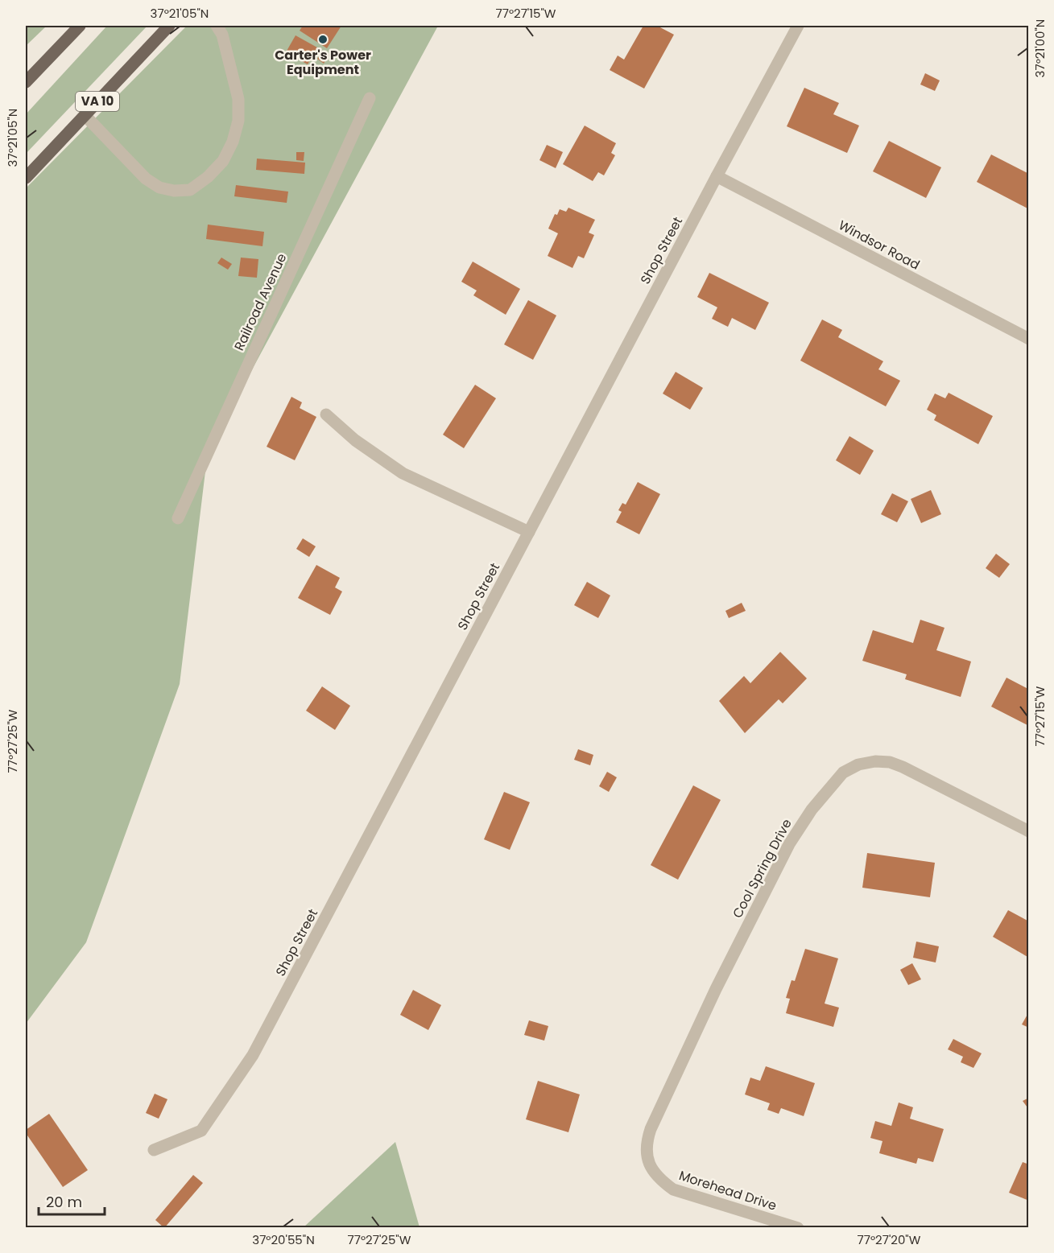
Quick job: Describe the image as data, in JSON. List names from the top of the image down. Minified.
{"streets":{"main road":["VA 10"],"street":["Windsor Road","Shop Street","Railroad Avenue","Cool Spring Drive","Morehead Drive"]},"crossings":[["Windsor Road","Shop Street"],["Cool Spring Drive","Morehead Drive"]],"places":["Carter's Power Equipment"],"scale_bar":"20 m","coordinates":["37°21'05\"N","77°27'15\"W","37°21'00\"N","77°27'25\"W","37°20'55\"N","77°27'20\"W"]}
